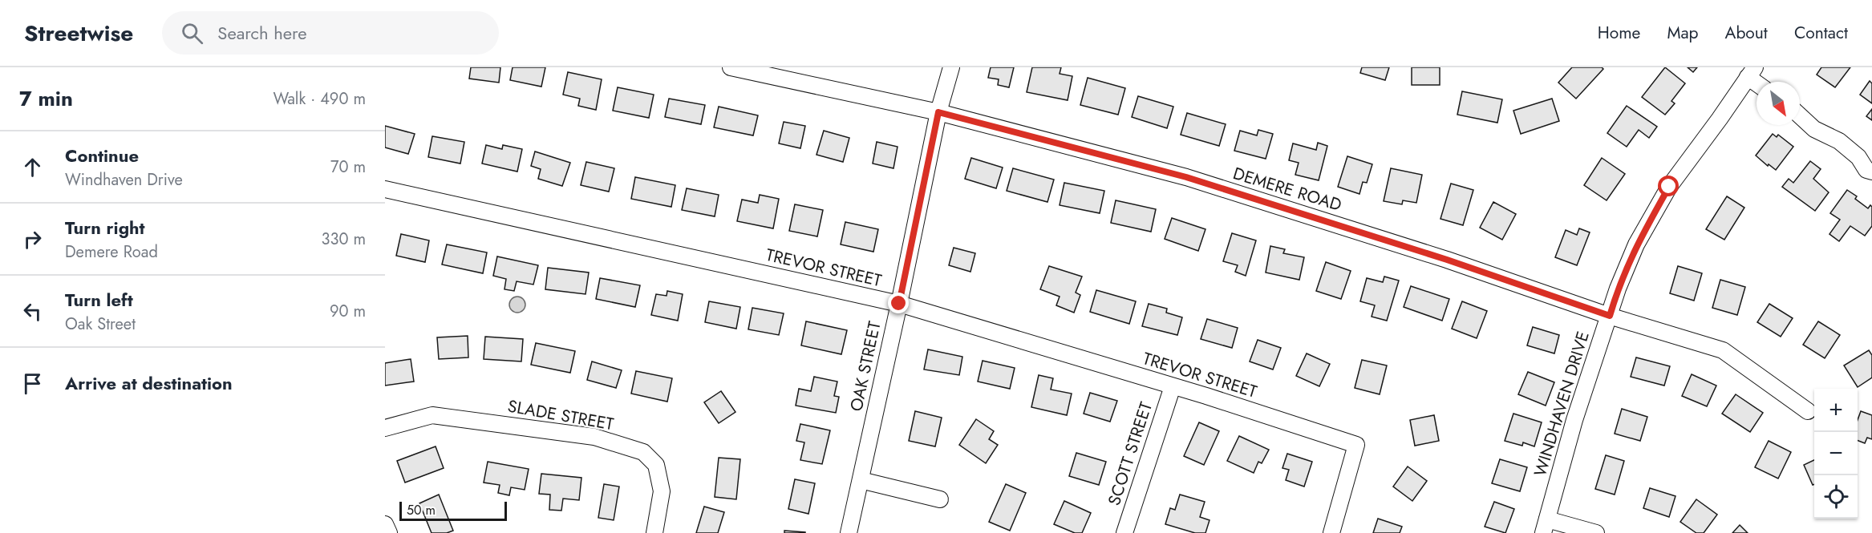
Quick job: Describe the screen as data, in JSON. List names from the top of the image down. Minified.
{"streets":{"street":["DEMERE ROAD","TREVOR STREET","OAK STREET","WINDHAVEN DRIVE","SLADE STREET","SCOTT STREET"]},"crossings":[["DEMERE ROAD","OAK STREET"],["DEMERE ROAD","WINDHAVEN DRIVE"],["TREVOR STREET","OAK STREET"],["TREVOR STREET","SCOTT STREET"]],"scale_bar":"50 m","north":"bottom right","page":{"header":"Streetwise","search":"Search here","nav":["Home","Map","About","Contact"],"heading":["7 min","Walk · 490 m"],"list":[["Continue","Windhaven Drive","70 m"],["Turn right","Demere Road","330 m"],["Turn left","Oak Street","90 m"],"Arrive at destination"],"map_buttons":["+","−"],"scale":"50 m"}}
